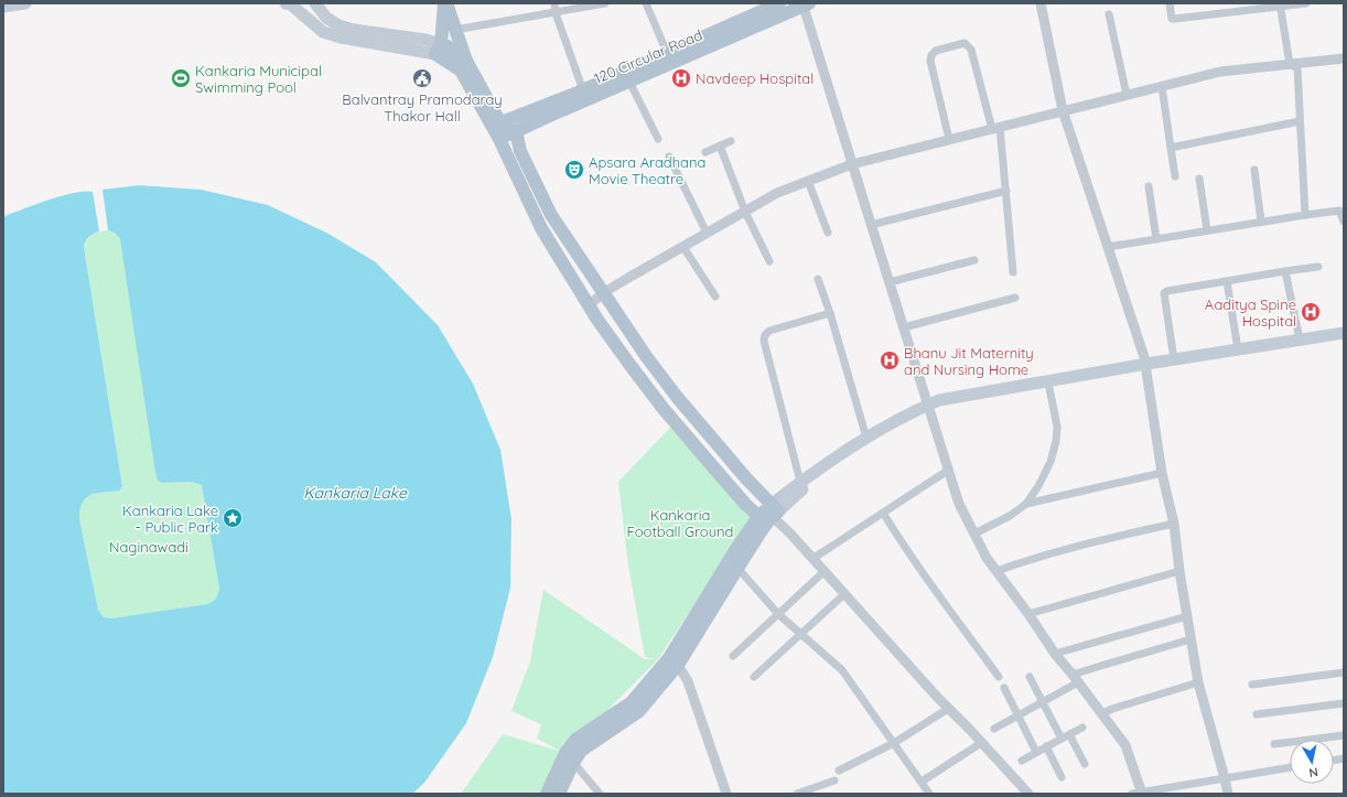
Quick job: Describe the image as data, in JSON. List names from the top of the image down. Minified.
{"streets":{"main road":["120 Circular Road"]},"water":["Kankaria Lake"],"parks":["Kankaria Football Ground","Naginawadi"],"places":{"sports":["Kankaria Municipal Swimming Pool"],"public building":["Balvantray Pramodaray Thakor Hall"],"hospital":["Navdeep Hospital","Aaditya Spine Hospital","Bhanu Jit Maternity and Nursing Home"],"theatre":["Apsara Aradhana Movie Theatre"],"place":["Kankaria Lake - Public Park"]},"north":"bottom"}
